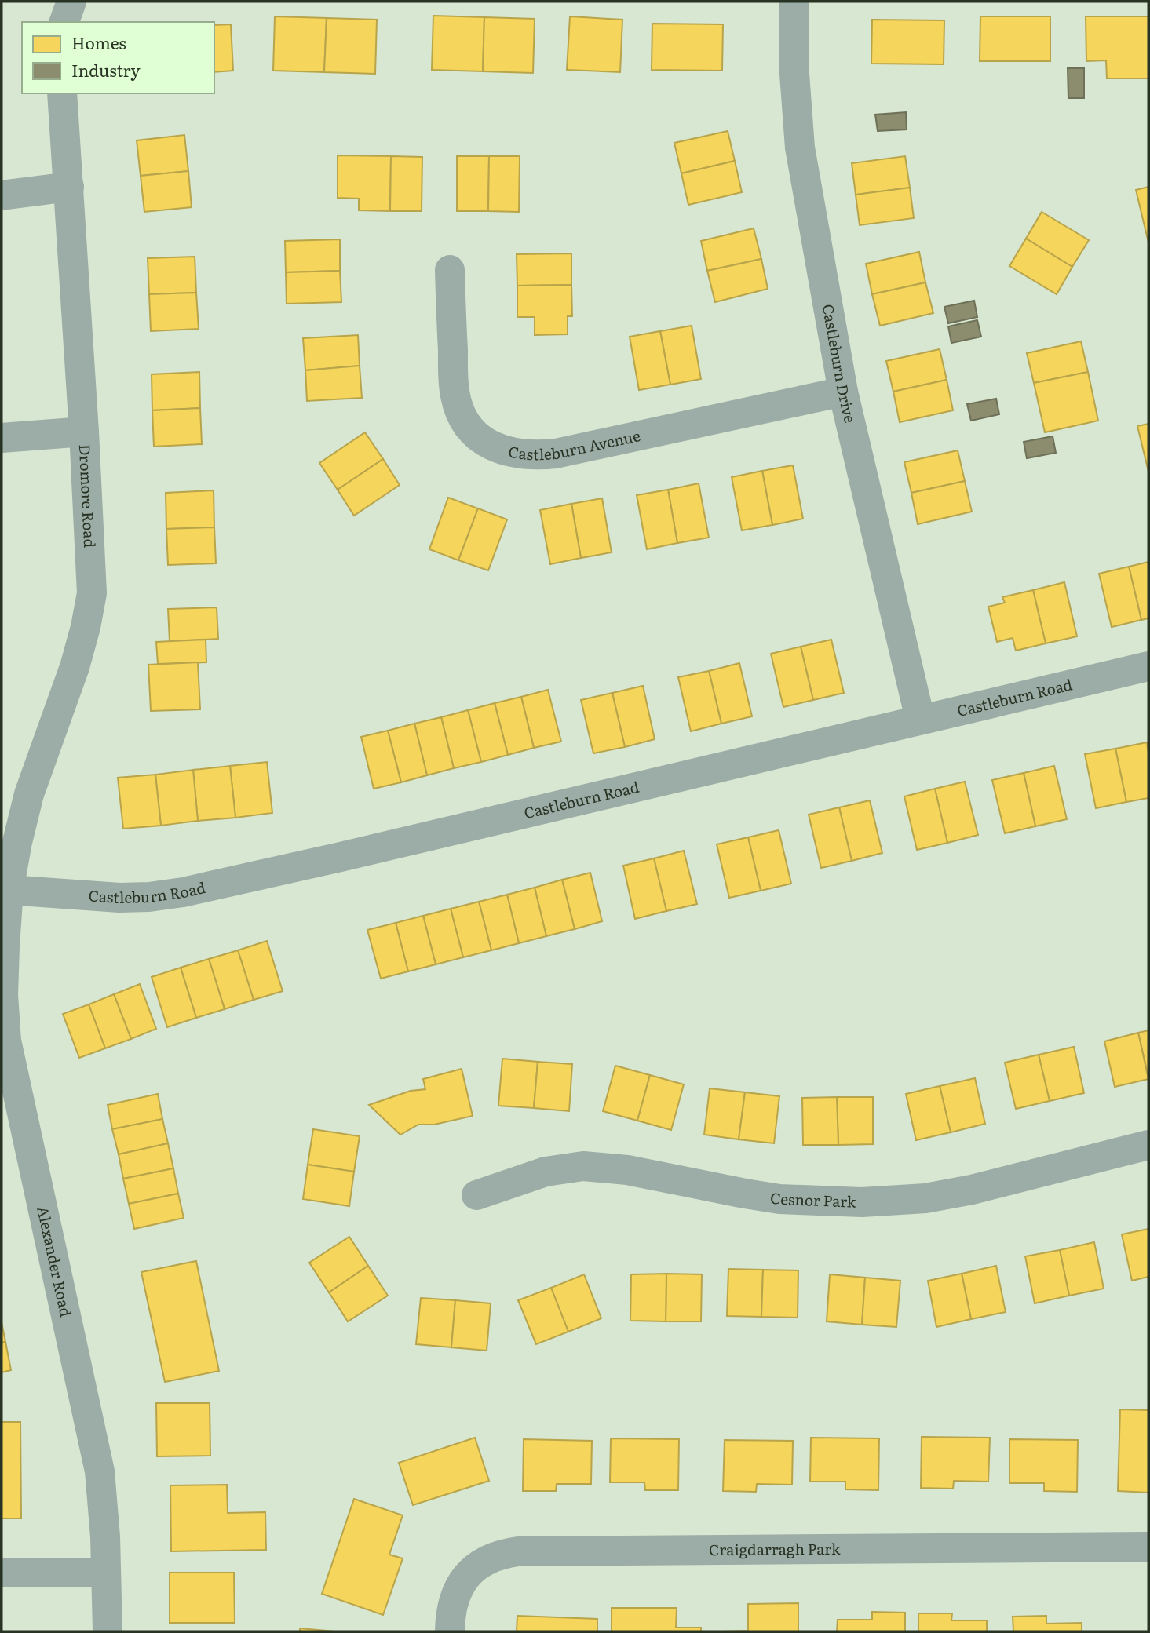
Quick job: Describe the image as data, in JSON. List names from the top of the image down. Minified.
{"streets":{"street":["Castleburn Drive","Castleburn Avenue","Dromore Road","Castleburn Road","Cesnor Park","Alexander Road","Craigdarragh Park"]},"crossings":[["Castleburn Drive","Castleburn Avenue"],["Castleburn Drive","Castleburn Road"],["Dromore Road","Castleburn Road"],["Dromore Road","Alexander Road"],["Castleburn Road","Alexander Road"]],"legend":["Homes","Industry"]}
